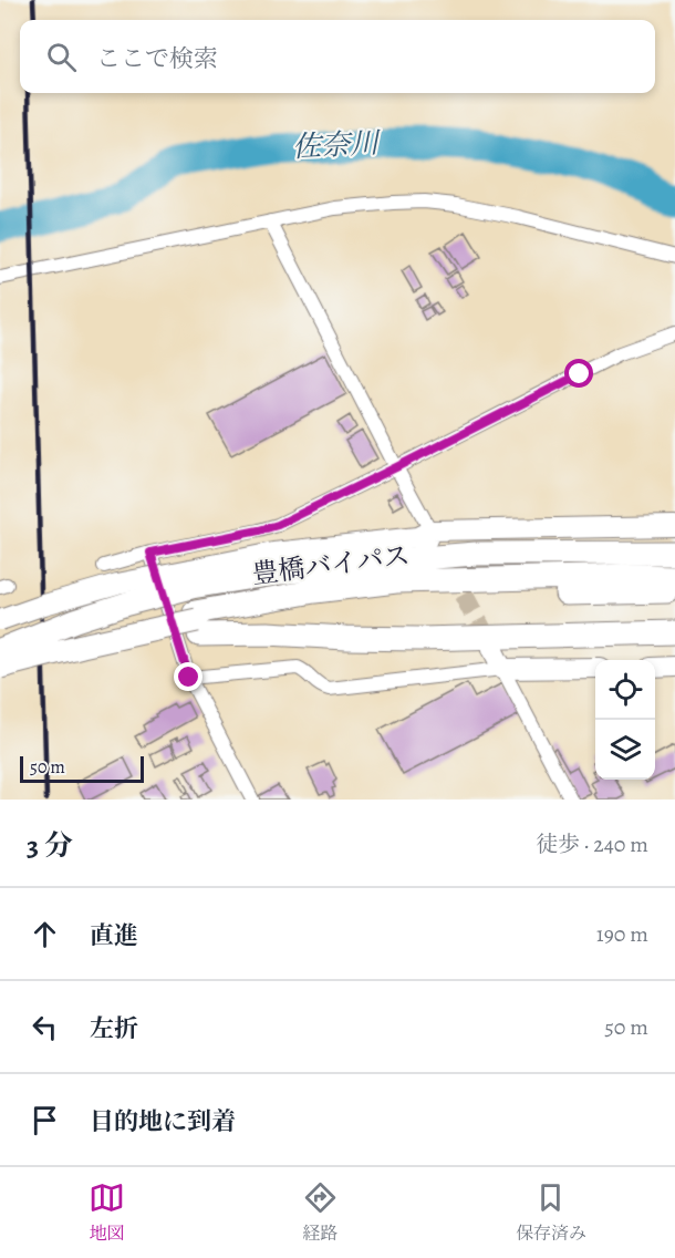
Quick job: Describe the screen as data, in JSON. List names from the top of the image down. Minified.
{"streets":{"highway":["豊橋バイパス"]},"water":["佐奈川"],"scale_bar":"50 m","page":{"search":"ここで検索","scale":"50 m","heading":["3 分","徒歩 · 240 m"],"list":[["直進","190 m"],["左折","50 m"],"目的地に到着"],"nav":["地図","経路","保存済み"]}}
